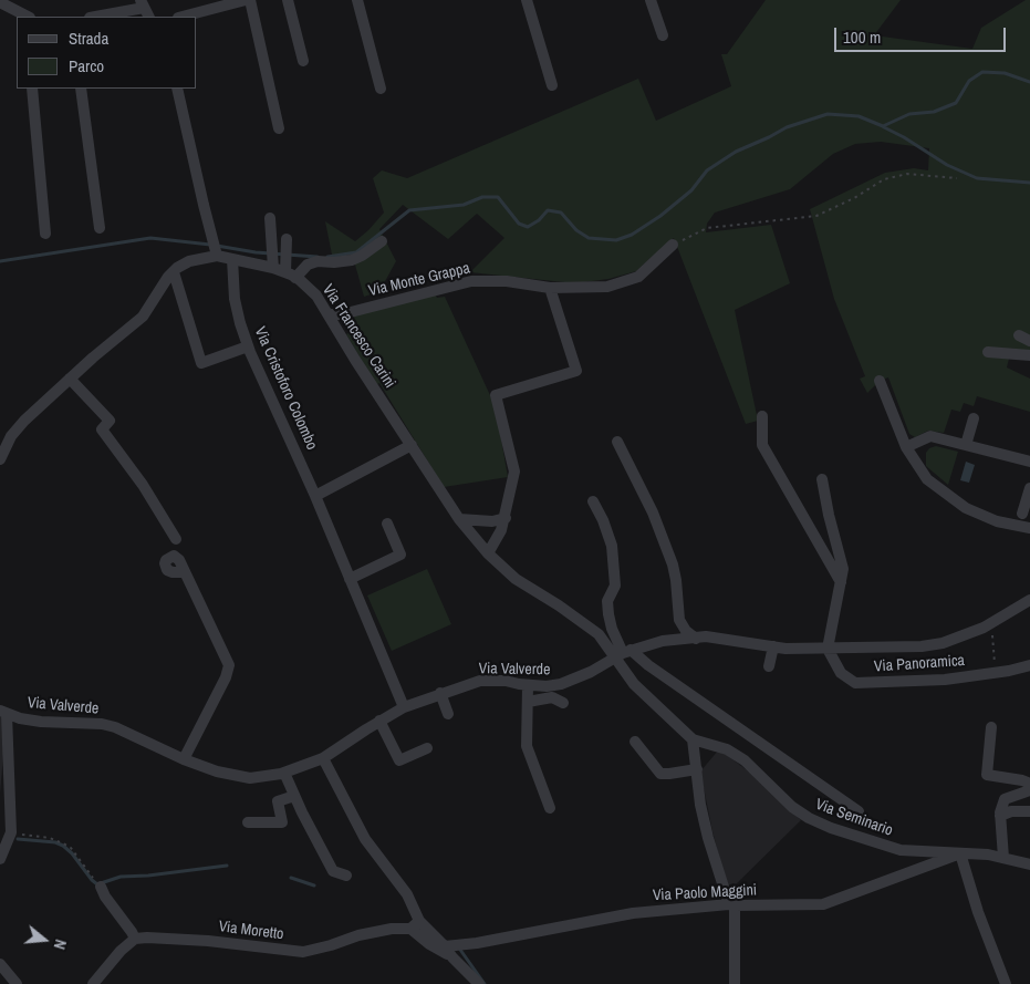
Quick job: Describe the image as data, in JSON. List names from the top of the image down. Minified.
{"streets":{"street":["Via Monte Grappa","Via Francesco Carini","Via Cristoforo Colombo","Via Panoramica","Via Valverde","Via Seminario","Via Paolo Maggini","Via Moretto"]},"crossings":[["Via Monte Grappa","Via Francesco Carini"],["Via Francesco Carini","Via Cristoforo Colombo"],["Via Francesco Carini","Via Panoramica"],["Via Francesco Carini","Via Valverde"],["Via Cristoforo Colombo","Via Valverde"],["Via Panoramica","Via Valverde"],["Via Seminario","Via Paolo Maggini"]],"legend":["Strada","Parco"],"scale_bar":"100 m","north":"right"}
